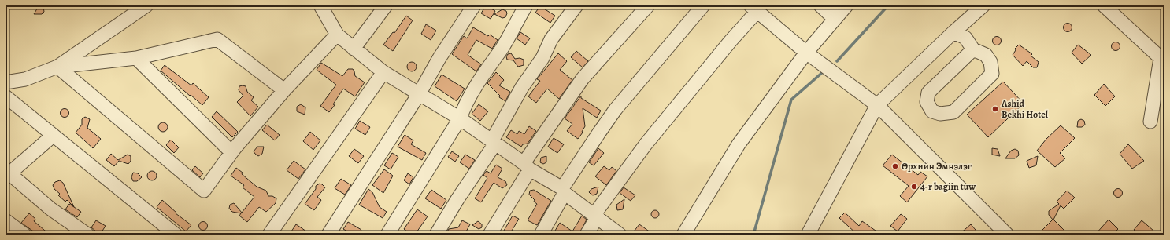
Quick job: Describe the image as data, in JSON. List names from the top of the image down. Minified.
{"places":["Ashid Bekhi Hotel","Өрхийн Эмнэлэг","4-r bagiin tuw"]}
